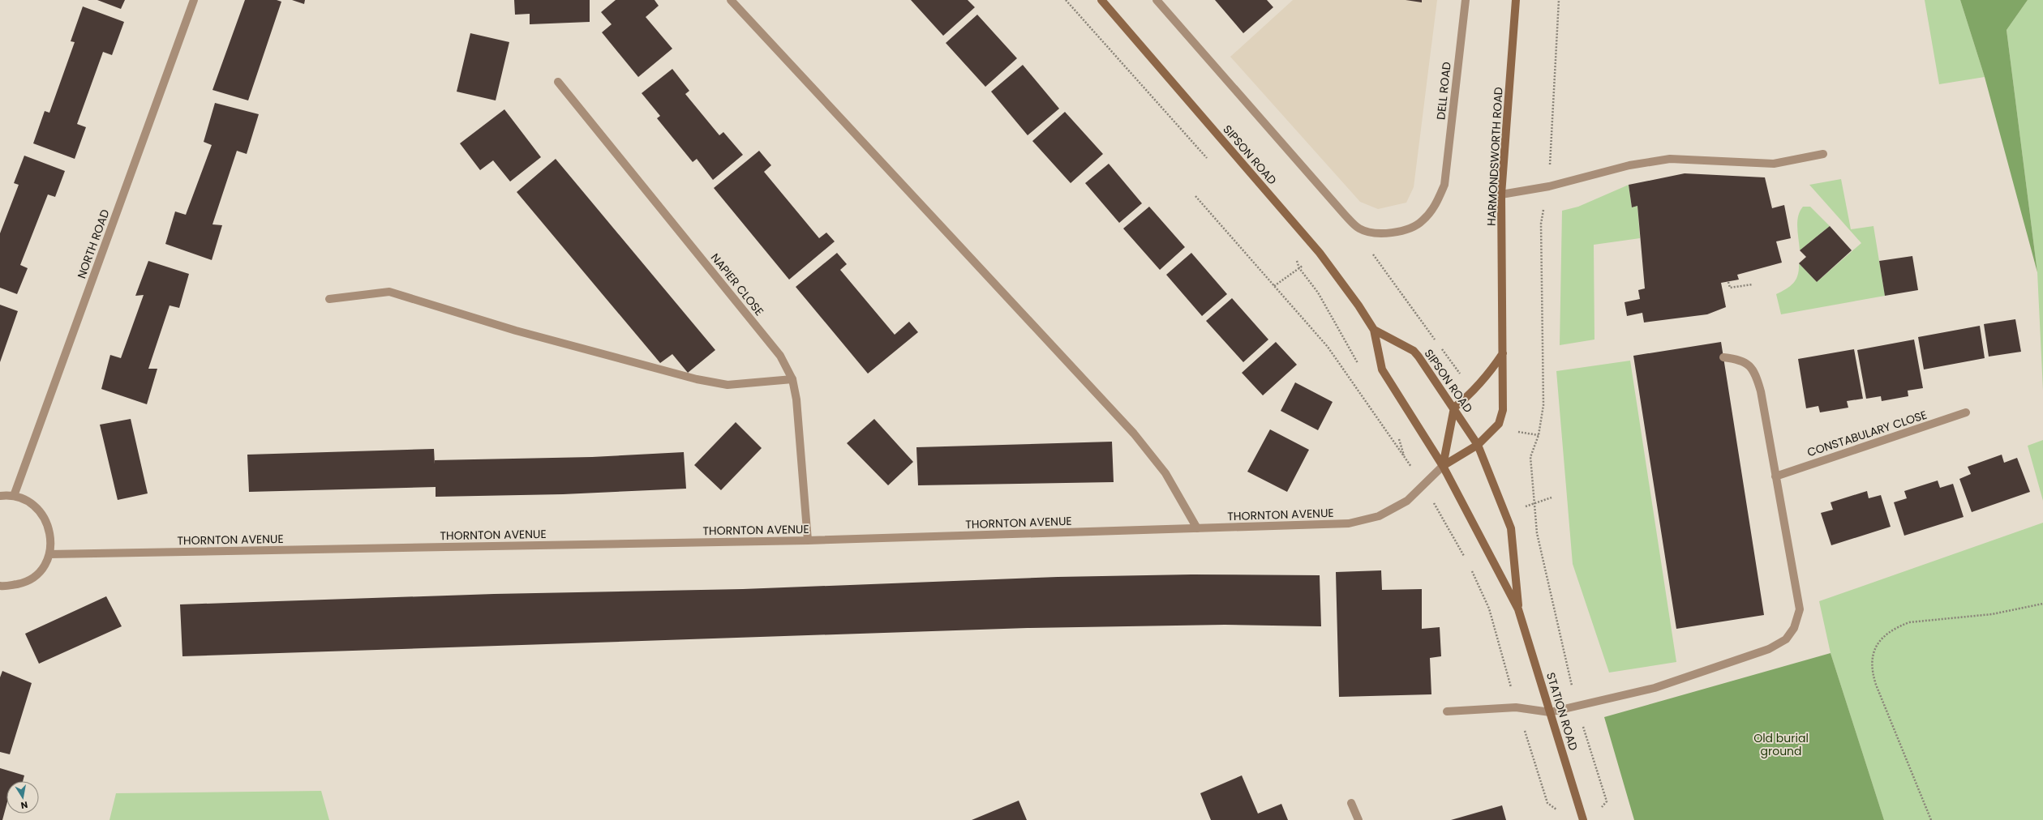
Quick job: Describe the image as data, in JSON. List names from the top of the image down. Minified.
{"streets":{"street":["DELL ROAD","SIPSON ROAD","HARMONDSWORTH ROAD","NORTH ROAD","NAPIER CLOSE","CONSTABULARY CLOSE","THORNTON AVENUE","STATION ROAD"]},"crossings":[["SIPSON ROAD","HARMONDSWORTH ROAD"],["SIPSON ROAD","THORNTON AVENUE"],["SIPSON ROAD","STATION ROAD"],["HARMONDSWORTH ROAD","THORNTON AVENUE"],["HARMONDSWORTH ROAD","STATION ROAD"],["NAPIER CLOSE","THORNTON AVENUE"],["THORNTON AVENUE","STATION ROAD"]],"parks":["Old burial ground"],"north":"bottom"}
